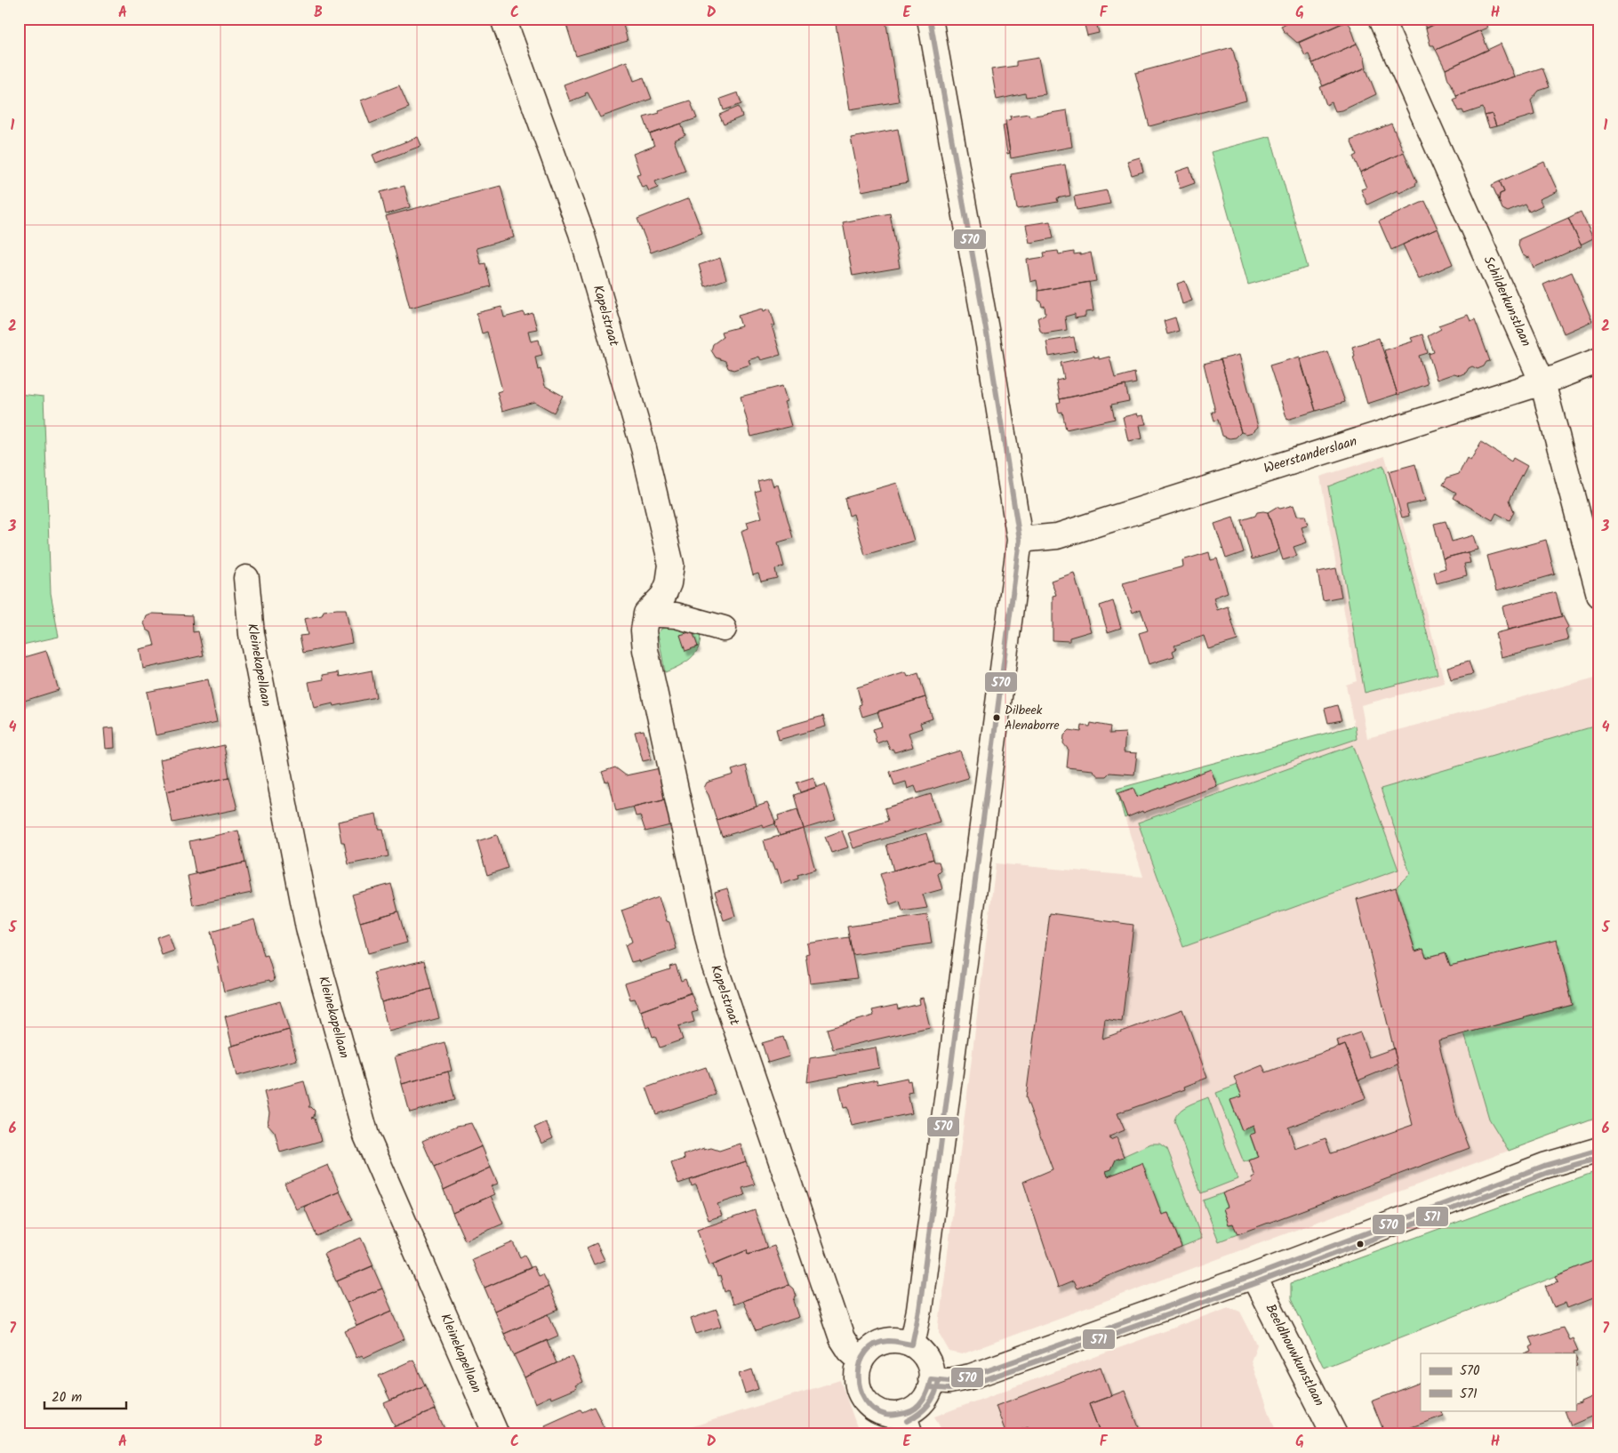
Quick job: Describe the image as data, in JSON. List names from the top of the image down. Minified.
{"streets":{"street":["Schilderkunstlaan","Kapelstraat","Weerstanderslaan","Kleinekapellaan","Beeldhouwkunstlaan"]},"crossings":[["Schilderkunstlaan","Weerstanderslaan"]],"places":["Dilbeek Alenaborre"],"lines":["transit line 570","transit line 571"],"legend":["570","571"],"scale_bar":"20 m","grid":{"columns":["A","B","C","D","E","F","G","H"],"rows":["1","2","3","4","5","6","7"]}}
